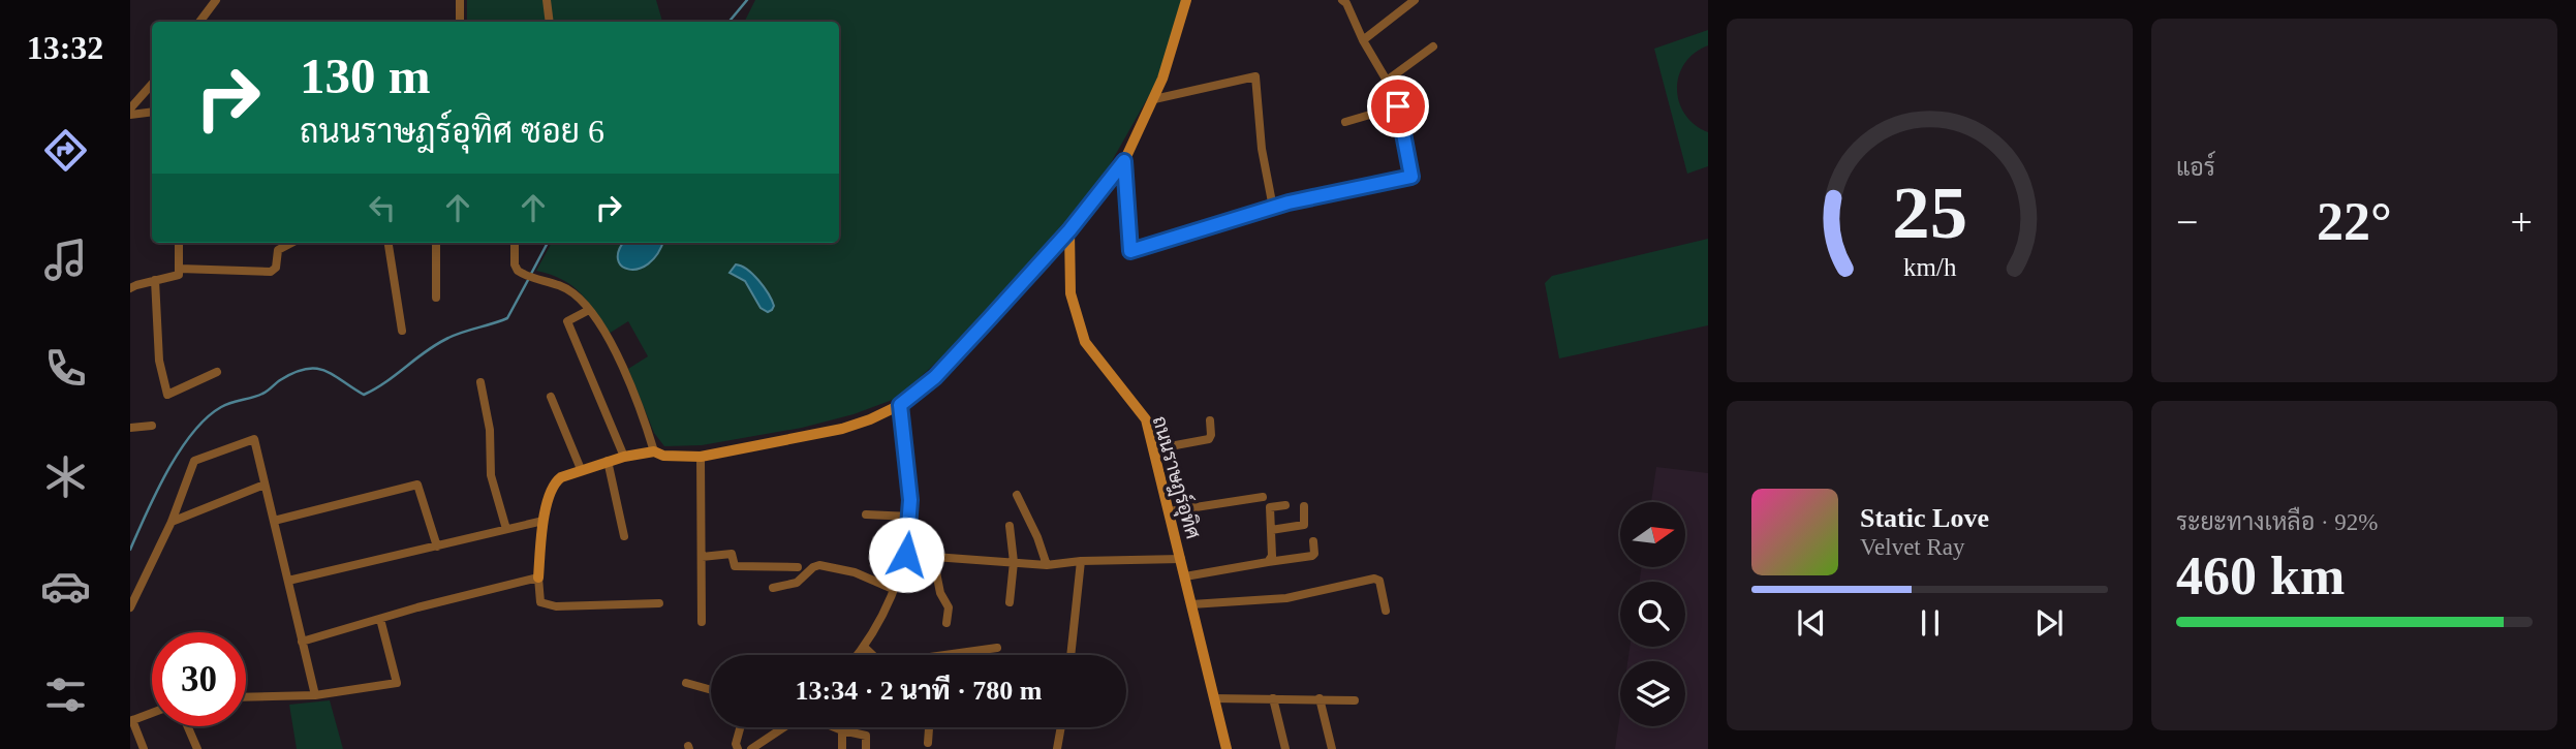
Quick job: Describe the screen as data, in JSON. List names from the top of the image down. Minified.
{"streets":{"street":["ถนนราษฎร์อุทิศ"]},"north":"right","page":{"tabs":"13:32","tile":["แอร์",["ระยะทางเหลือ · 92%","460 km"]],"turn":["130 m","ถนนราษฎร์อุทิศ ซอย 6"],"heat":["−","22°","+"],"song":["Static Love","Velvet Ray"],"limit":"30","trip":"13:34 · 2 นาที · 780 m","gauge":["25","km/h"]}}
